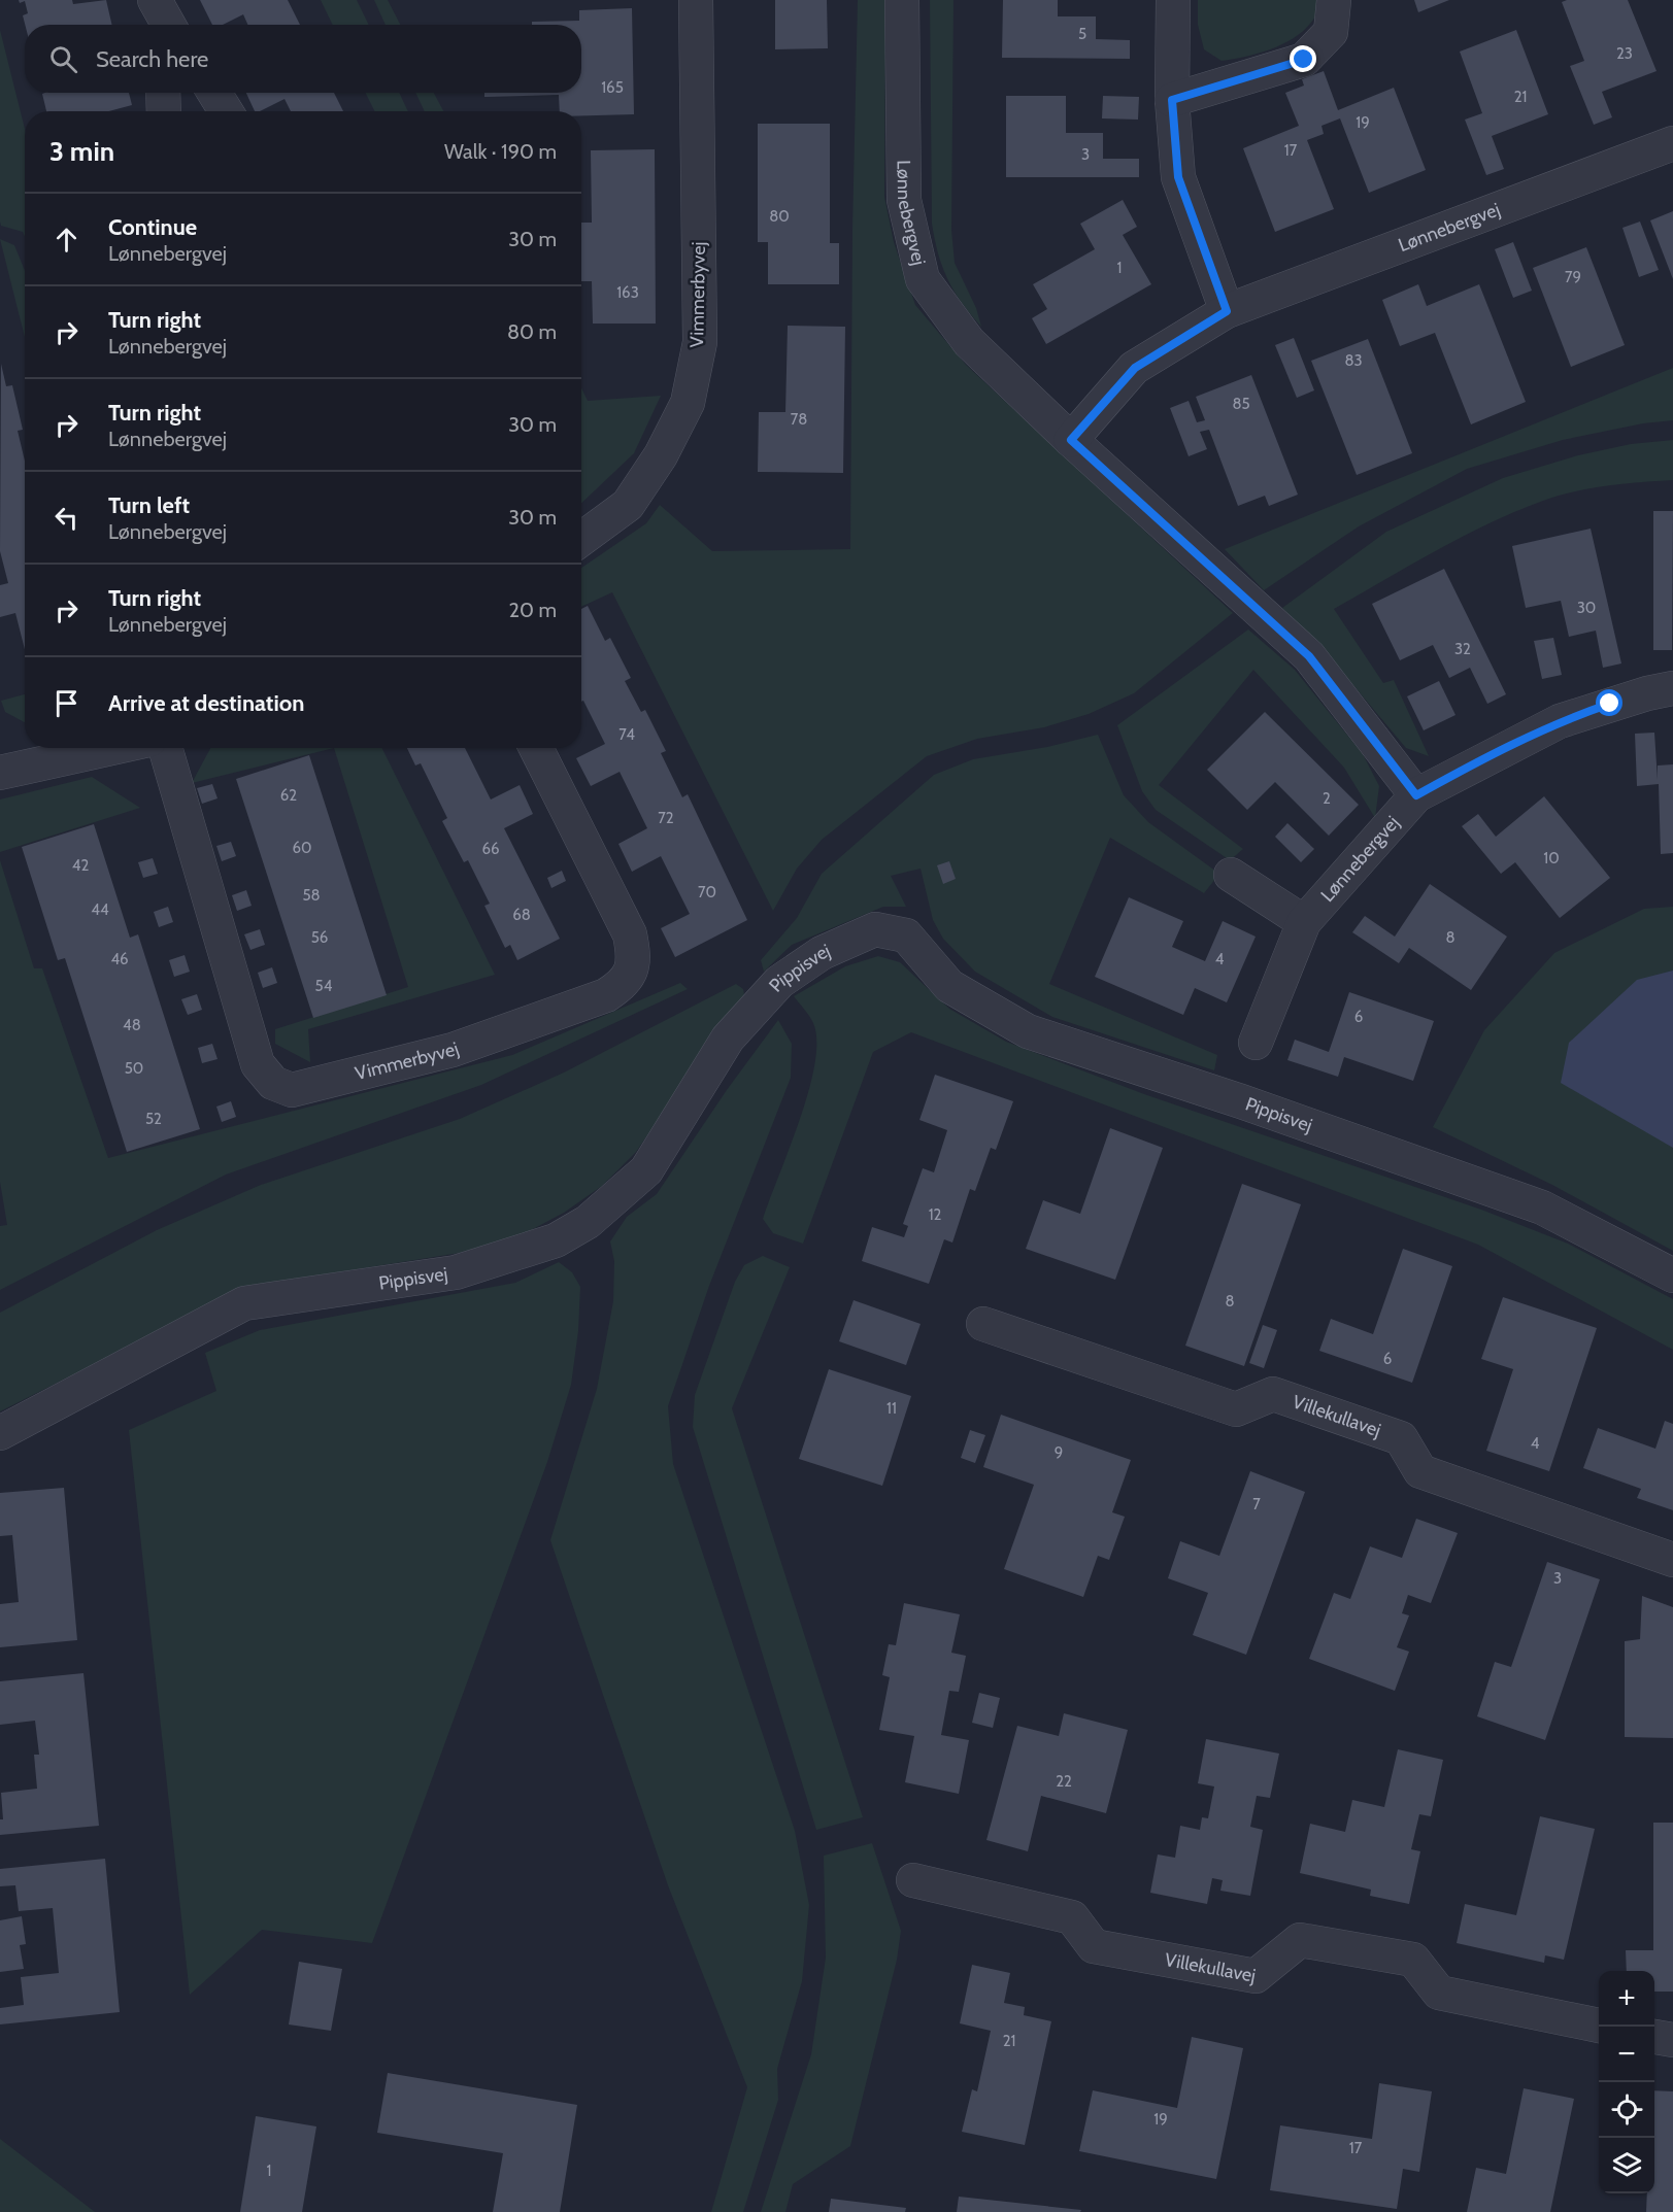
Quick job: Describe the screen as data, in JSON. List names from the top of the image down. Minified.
{"streets":{"street":["Lønnebergvej","Vimmerbyvej","Pippisvej","Villekullavej"]},"house_numbers":["5","23","165","21","19","17","3","80","1","79","163","83","85","78","30","32","74","62","2","72","60","66","10","42","70","58","44","68","56","8","46","4","54","6","48","50","52","12","8","6","11","4","9","7","3","22","21","19","17","1"],"page":{"search":"Search here","heading":["3 min","Walk · 190 m"],"list":[["Continue","Lønnebergvej","30 m"],["Turn right","Lønnebergvej","80 m"],["Turn right","Lønnebergvej","30 m"],["Turn left","Lønnebergvej","30 m"],["Turn right","Lønnebergvej","20 m"],"Arrive at destination"],"map_buttons":["+","−"]}}
